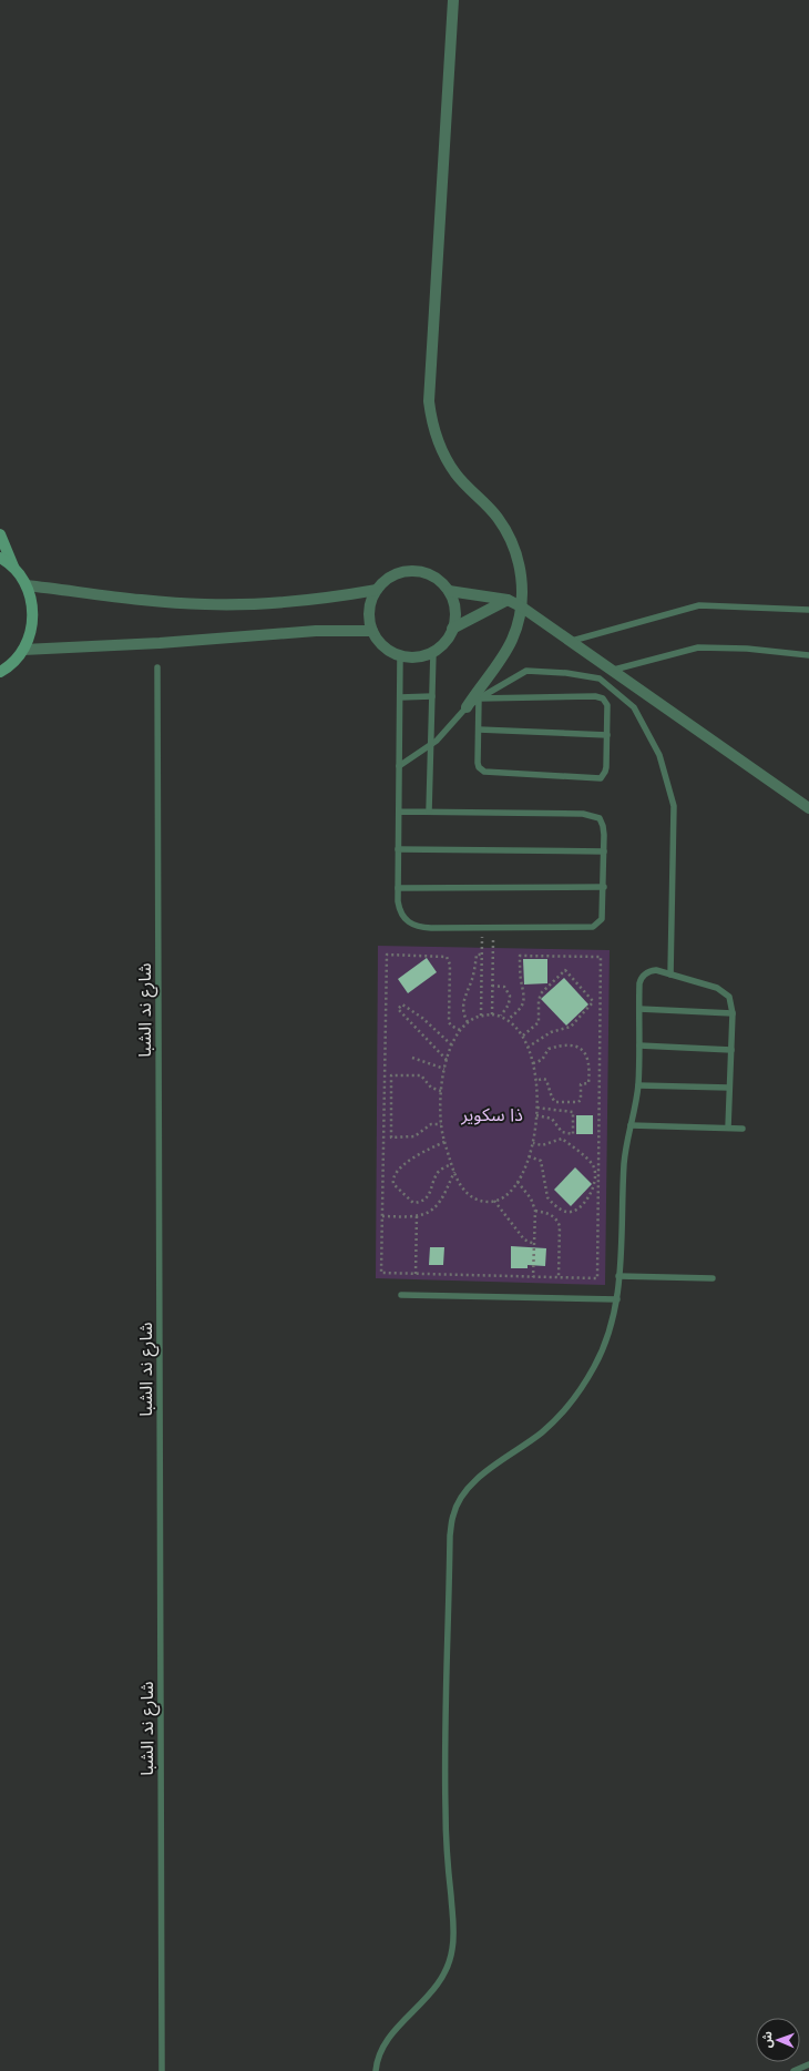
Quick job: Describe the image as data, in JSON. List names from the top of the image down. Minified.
{"streets":{"lane":["شارع ند الشبا"]},"parks":["ذا سكوير"],"north":"left"}
